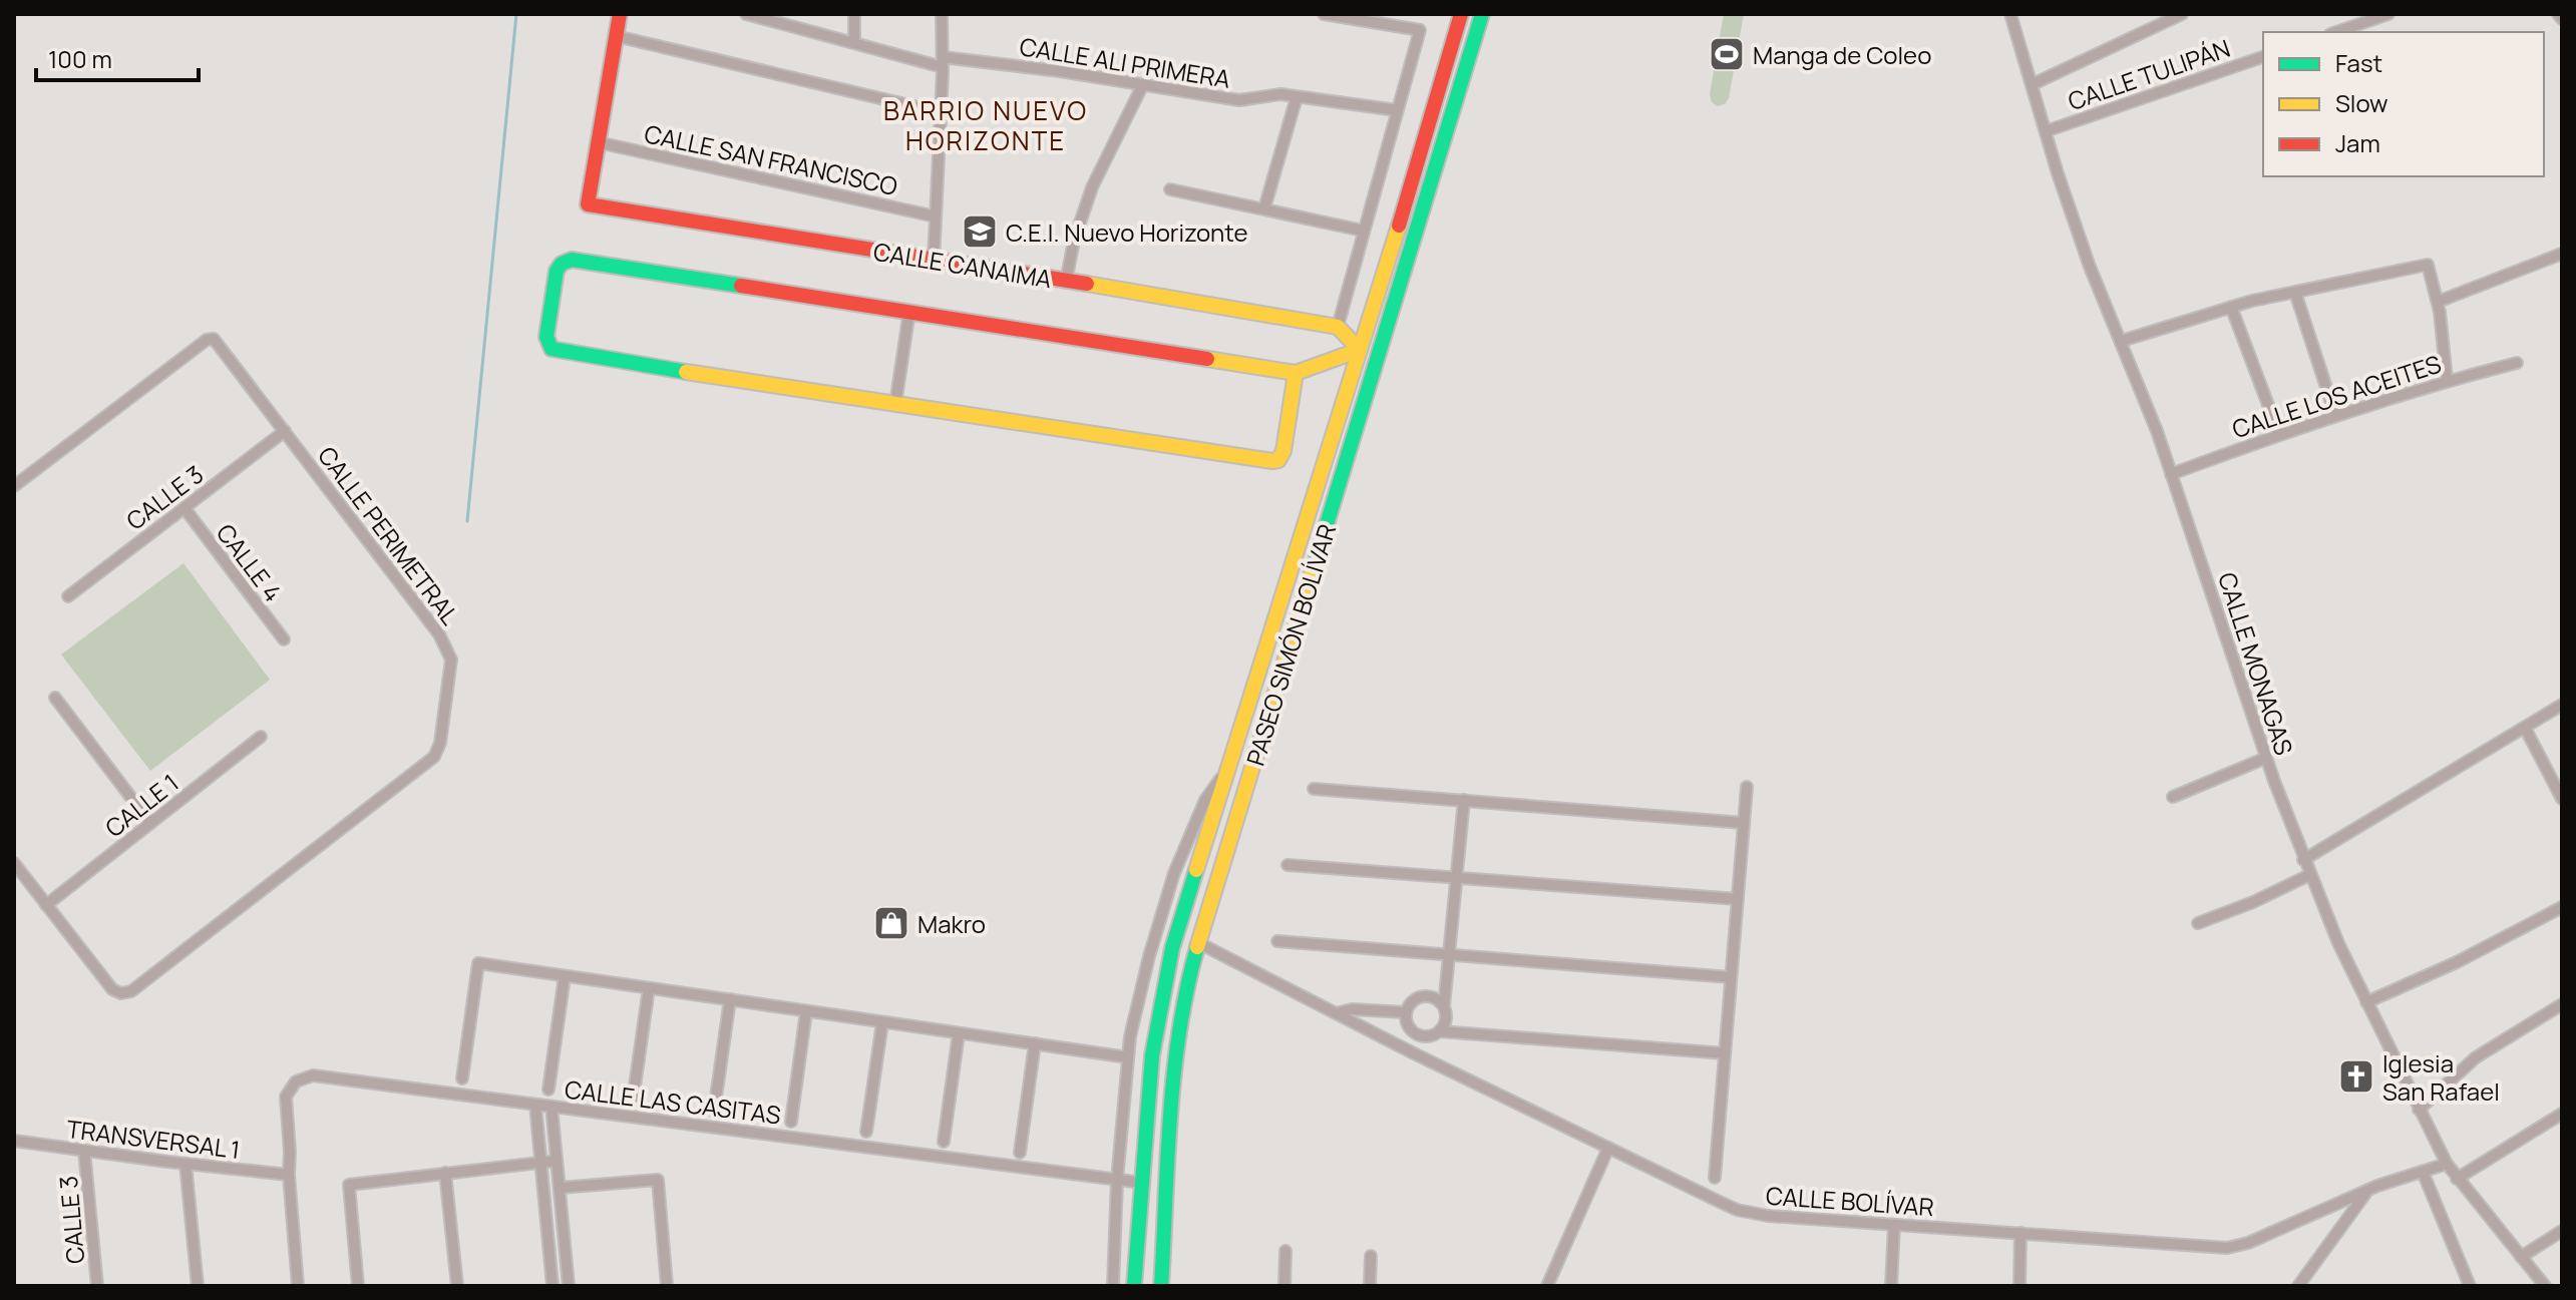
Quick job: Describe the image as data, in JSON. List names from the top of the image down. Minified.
{"streets":{"street":["CALLE ALI PRIMERA","CALLE TULIPÁN","CALLE SAN FRANCISCO","CALLE CANAIMA","CALLE LOS ACEITES","CALLE 3","CALLE PERIMETRAL","CALLE 4","PASEO SIMÓN BOLÍVAR","CALLE MONAGAS","CALLE 1","CALLE LAS CASITAS","TRANSVERSAL 1","CALLE BOLÍVAR"]},"crossings":[["CALLE TULIPÁN","CALLE MONAGAS"],["CALLE SAN FRANCISCO","CALLE CANAIMA"],["CALLE LOS ACEITES","CALLE MONAGAS"],["CALLE 3","CALLE PERIMETRAL"],["CALLE 3","CALLE 4"],["CALLE 3","TRANSVERSAL 1"],["CALLE PERIMETRAL","CALLE 1"],["PASEO SIMÓN BOLÍVAR","CALLE LAS CASITAS"],["PASEO SIMÓN BOLÍVAR","CALLE BOLÍVAR"],["CALLE MONAGAS","CALLE BOLÍVAR"],["CALLE LAS CASITAS","TRANSVERSAL 1"]],"districts":["BARRIO NUEVO HORIZONTE"],"places":{"sports":["Manga de Coleo"],"school or university":["C.E.I. Nuevo Horizonte"],"shop":["Makro"],"church":["Iglesia San Rafael"]},"legend":["Fast","Slow","Jam"],"scale_bar":"100 m"}
